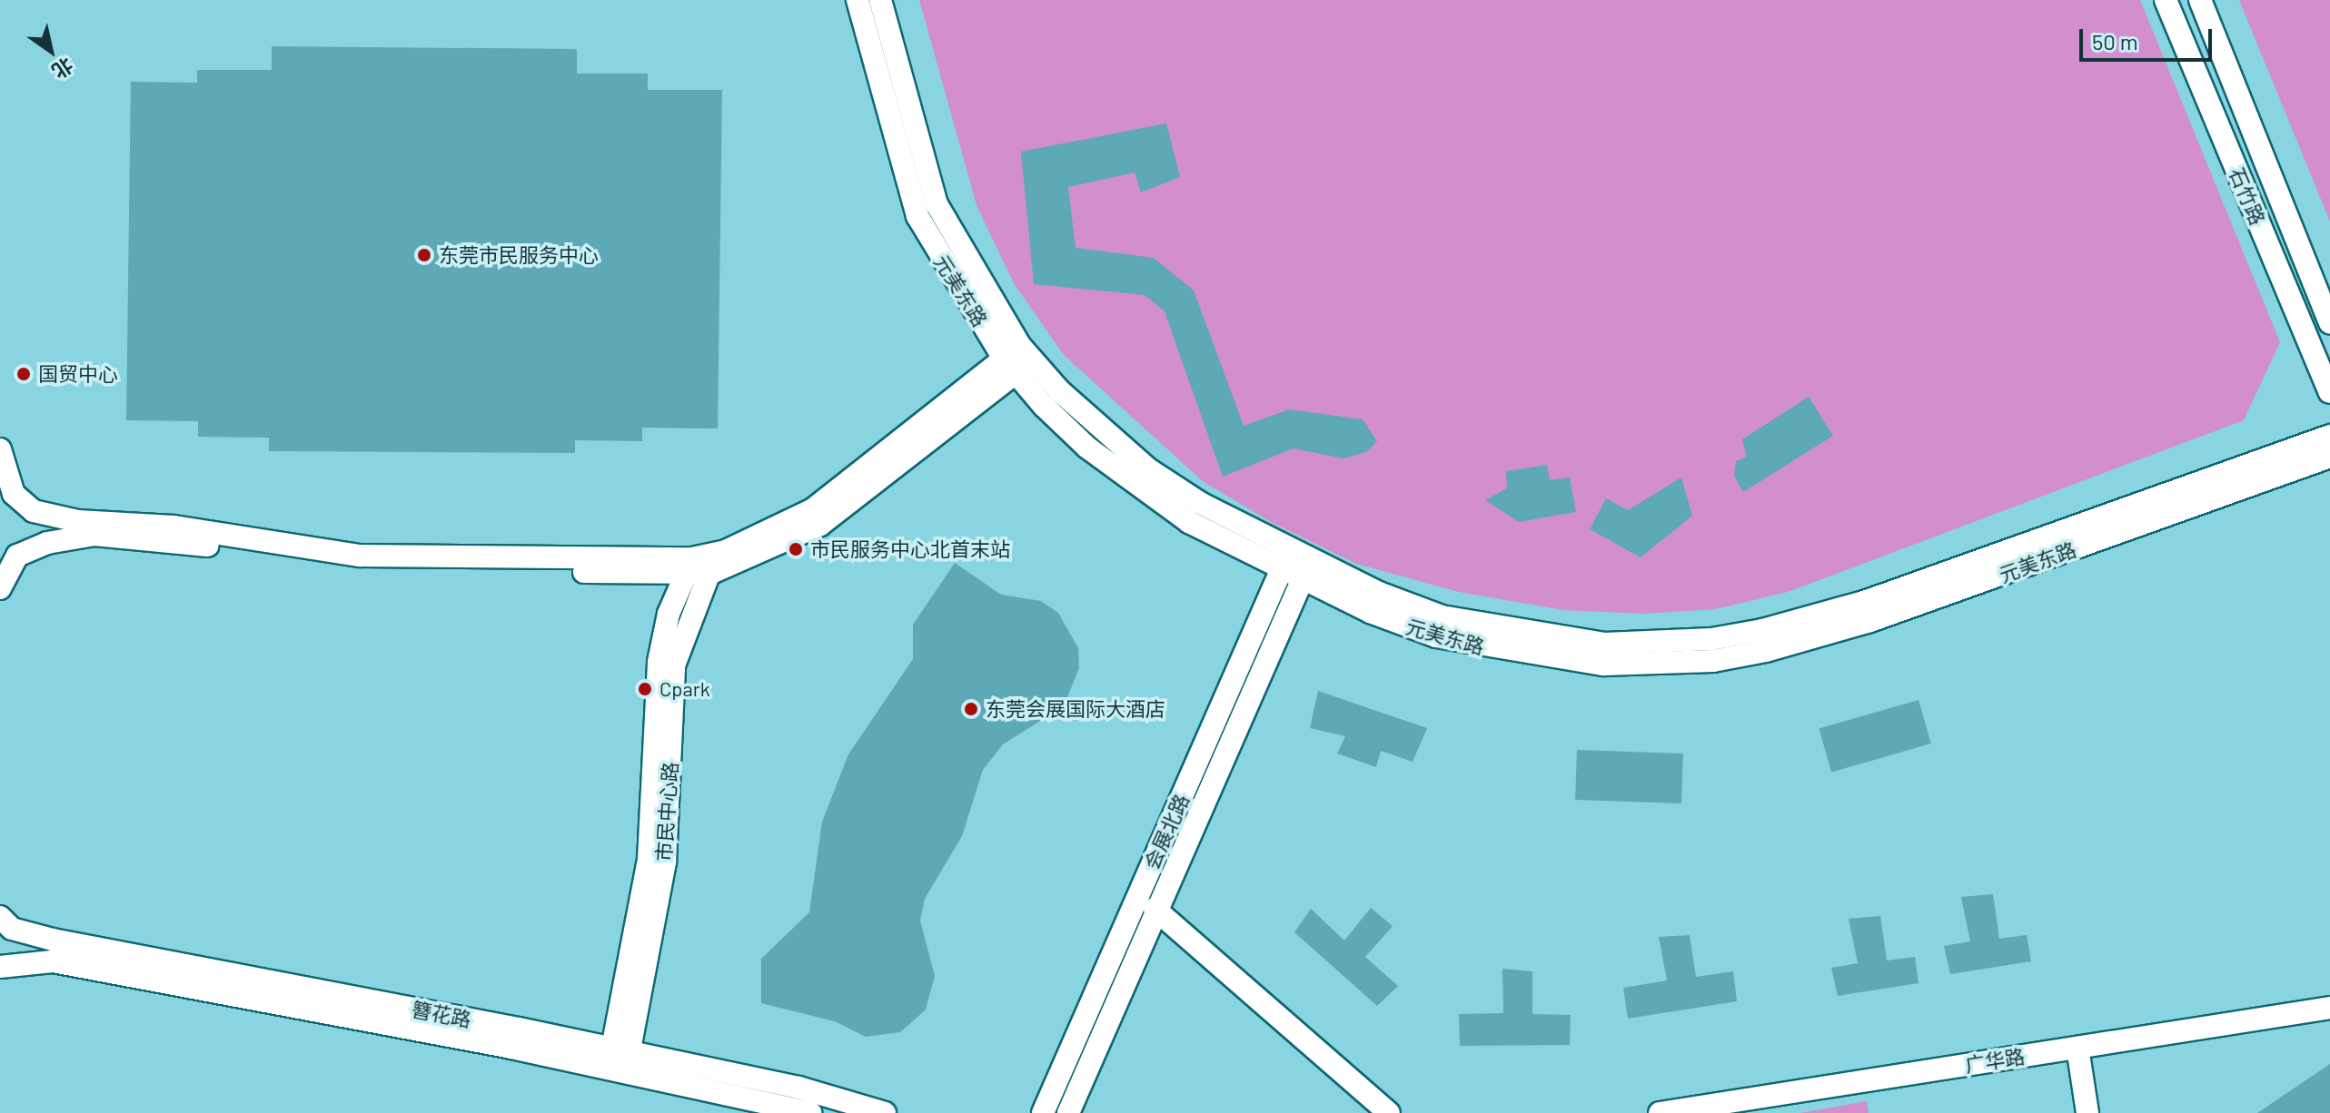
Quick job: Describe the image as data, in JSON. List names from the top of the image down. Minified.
{"streets":{"street":["石竹路","元美东路","市民中心路","会展北路","簪花路","广华路"]},"crossings":[["元美东路","会展北路"],["市民中心路","簪花路"]],"places":["东莞市民服务中心","国贸中心","市民服务中心北首末站","Cpark","东莞会展国际大酒店"],"scale_bar":"50 m","north":"bottom right"}
